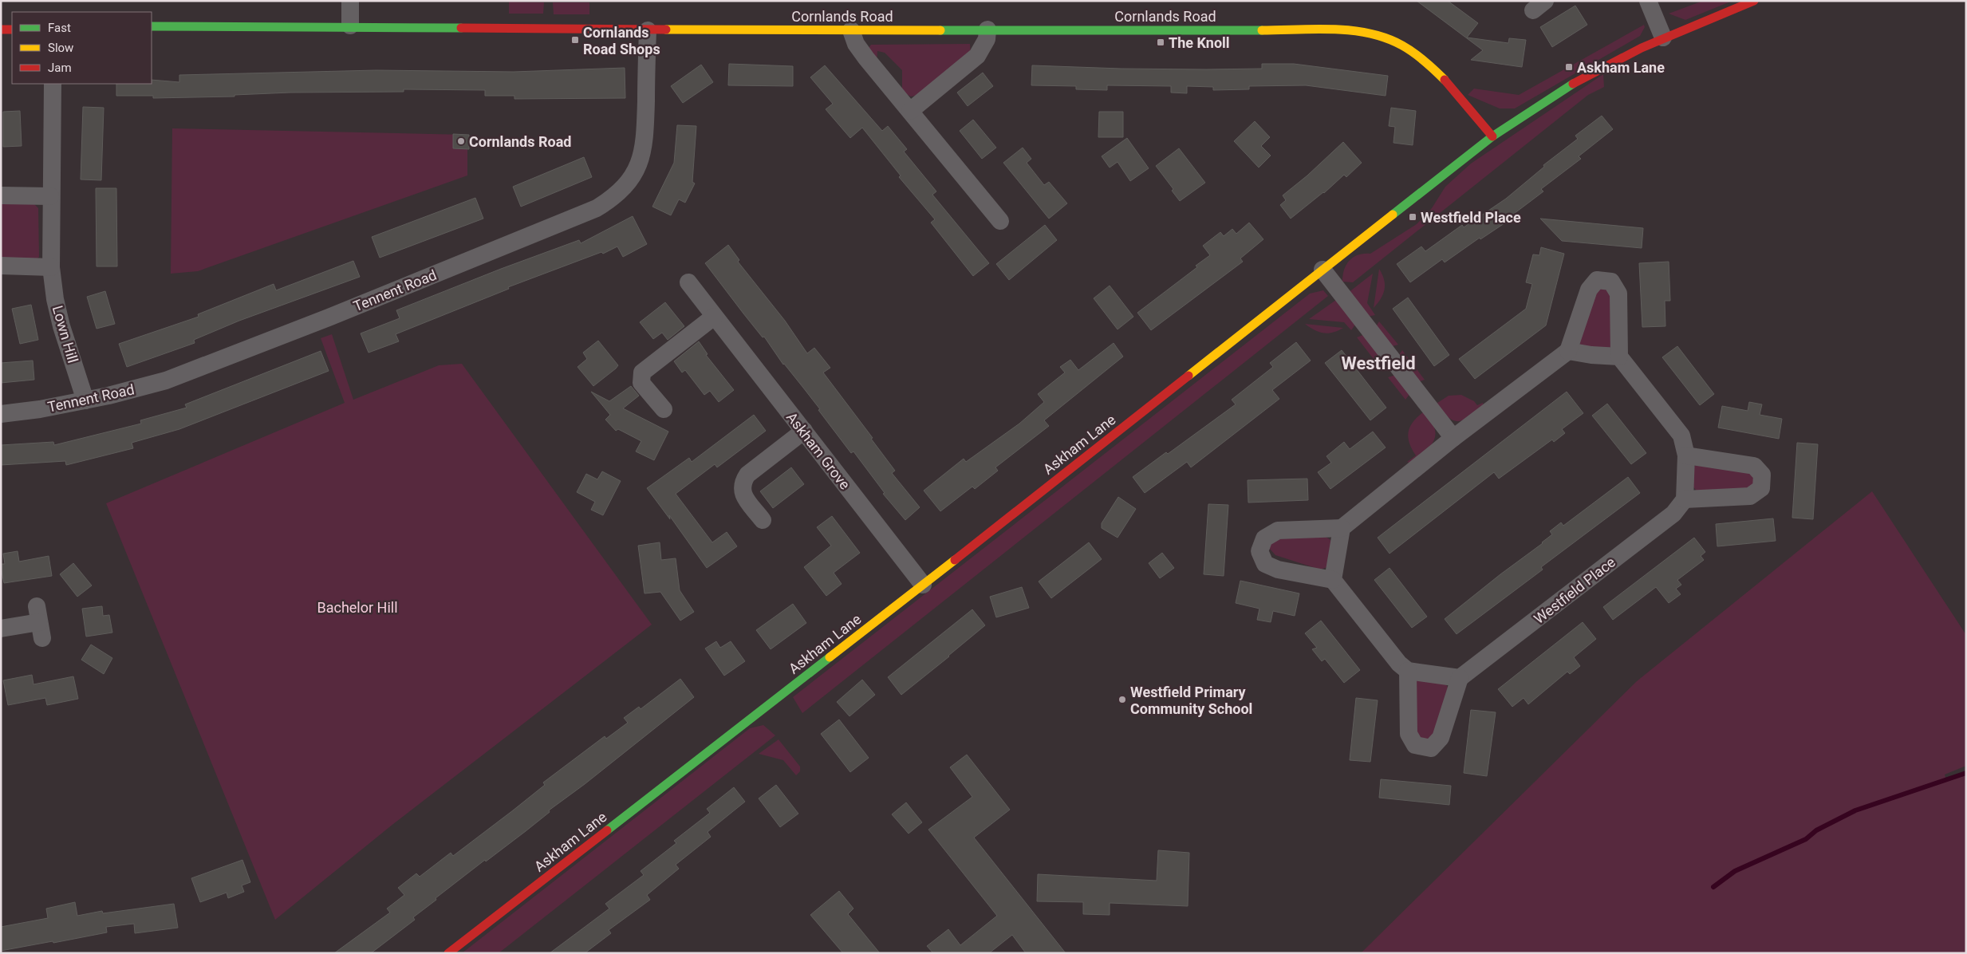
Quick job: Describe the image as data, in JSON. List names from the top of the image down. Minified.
{"streets":{"street":["Cornlands Road","Tennent Road","Lown Hill","Askham Lane","Askham Grove","Westfield Place"]},"crossings":[["Cornlands Road","Tennent Road"],["Cornlands Road","Askham Lane"],["Tennent Road","Lown Hill"],["Askham Lane","Askham Grove"]],"districts":["Westfield"],"parks":["Bachelor Hill"],"places":{"transit":["Cornlands Road Shops","The Knoll","Askham Lane","Westfield Place"],"other":["Cornlands Road","Westfield Primary Community School"]},"legend":["Fast","Slow","Jam"]}
